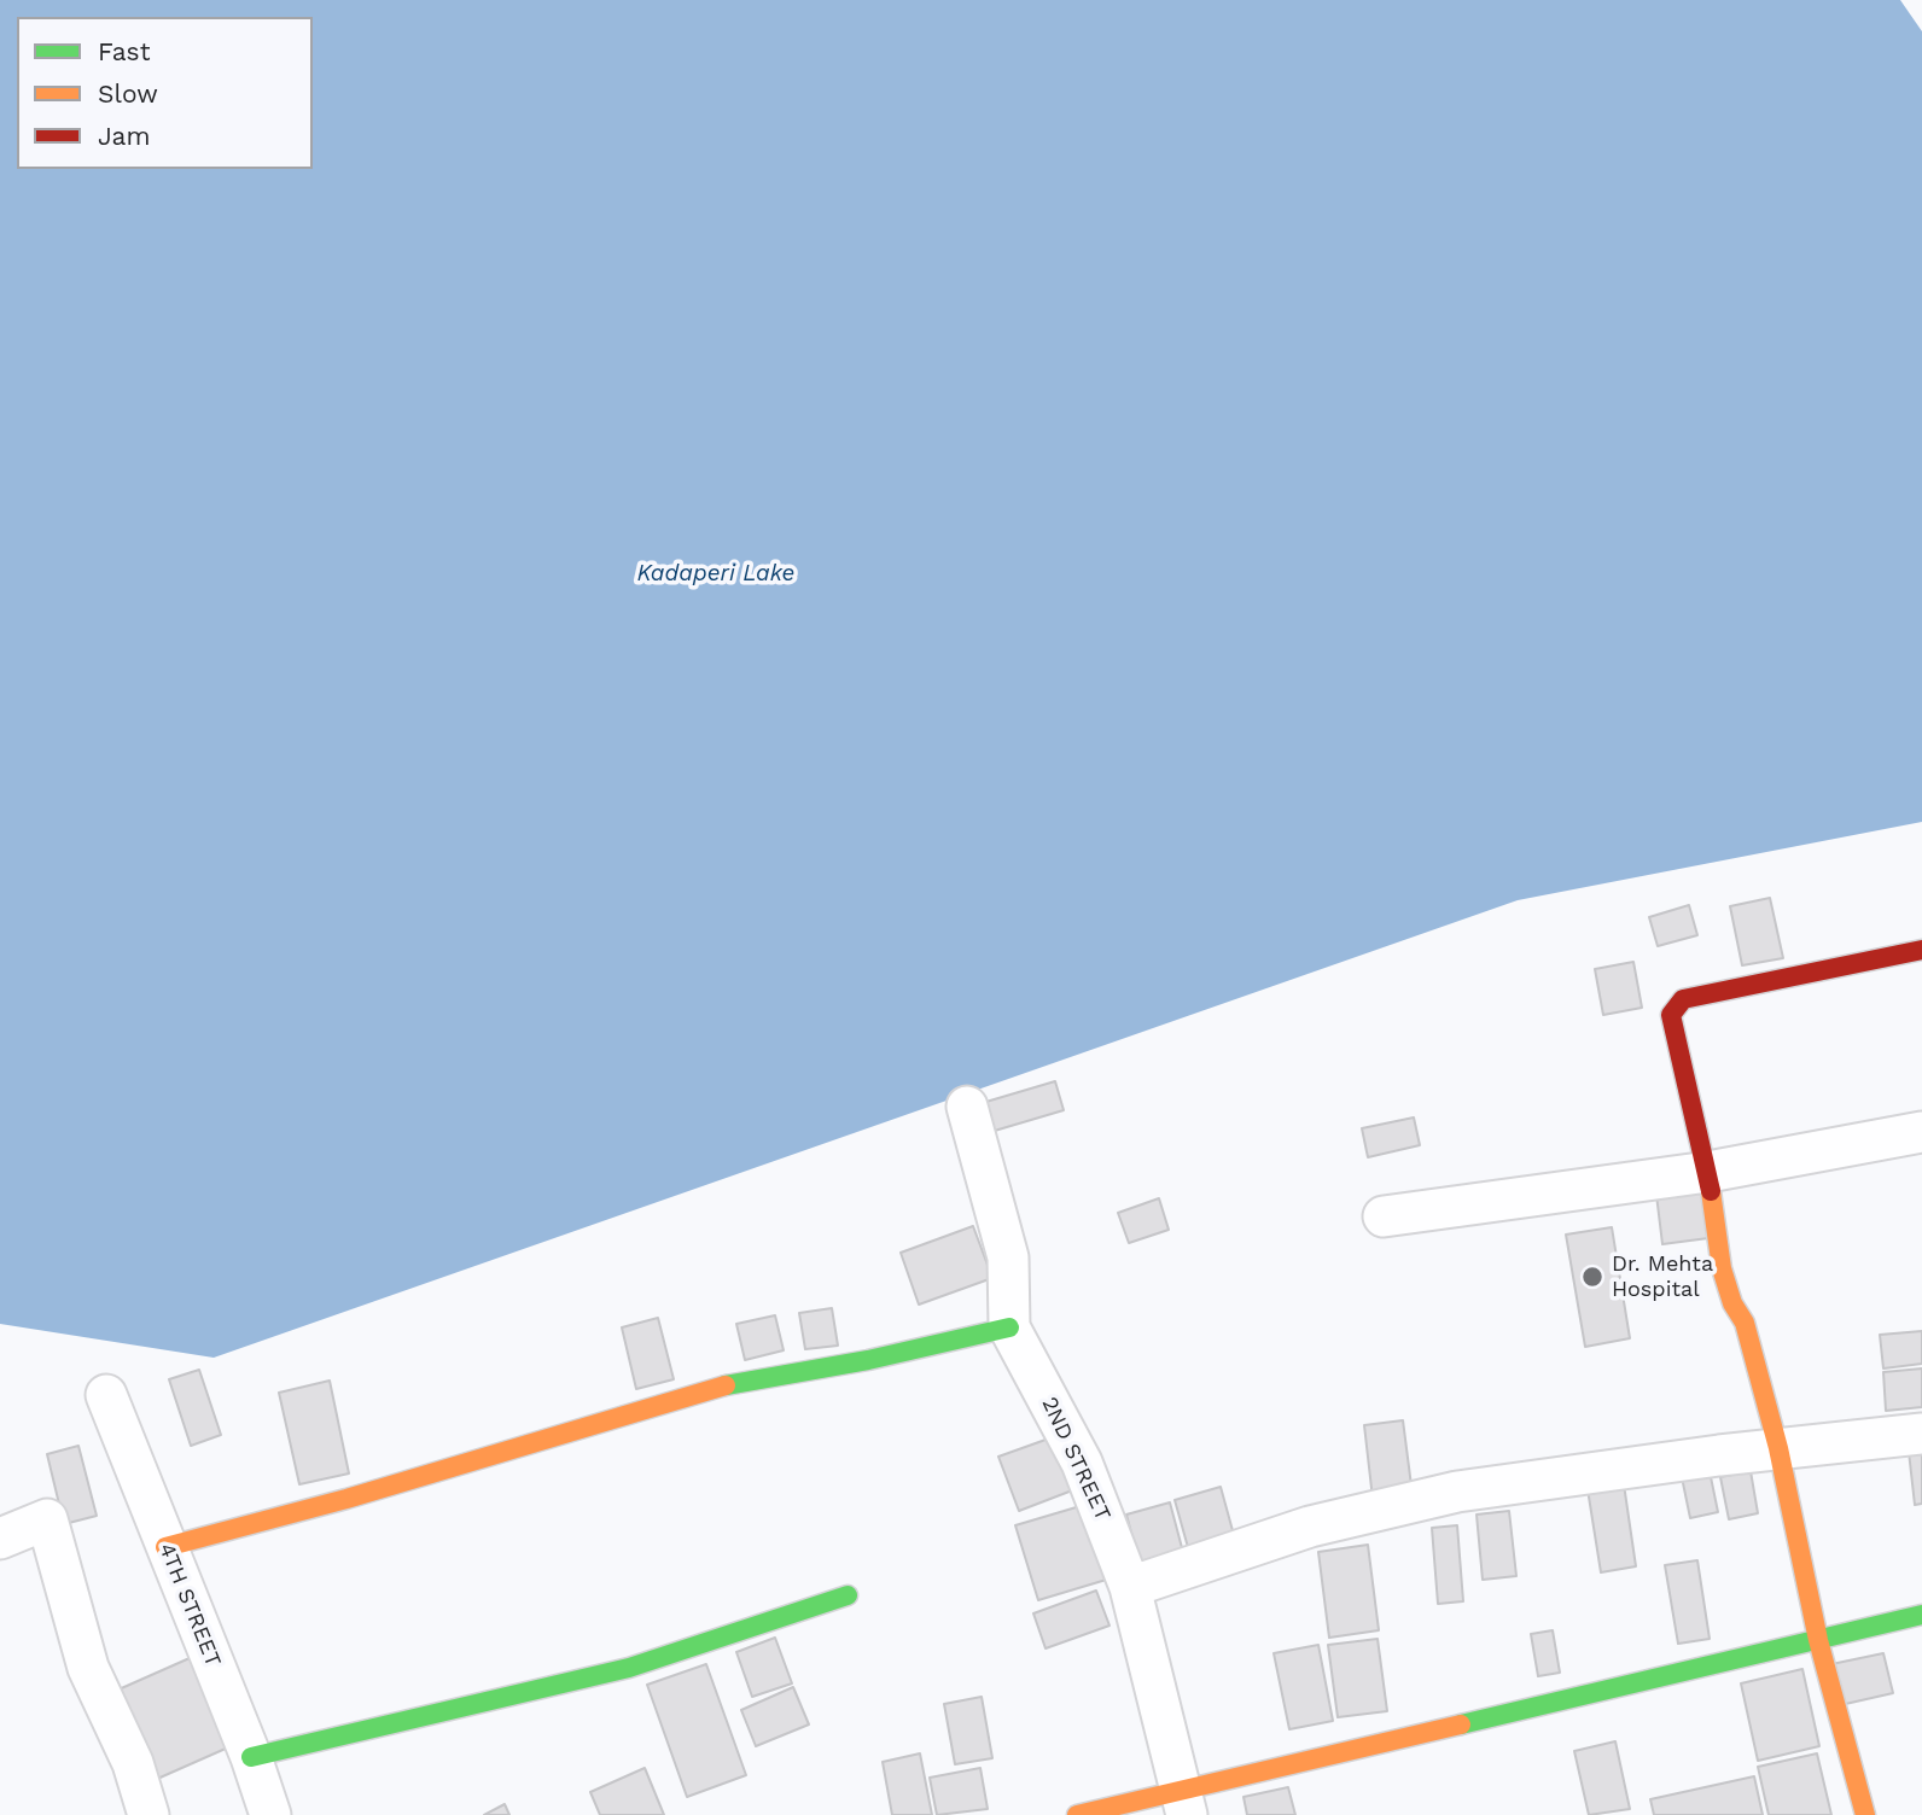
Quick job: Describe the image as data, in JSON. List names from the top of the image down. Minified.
{"streets":{"street":["2ND STREET","4TH STREET"]},"water":["Kadaperi Lake"],"places":["Dr. Mehta Hospital"],"legend":["Fast","Slow","Jam"]}
